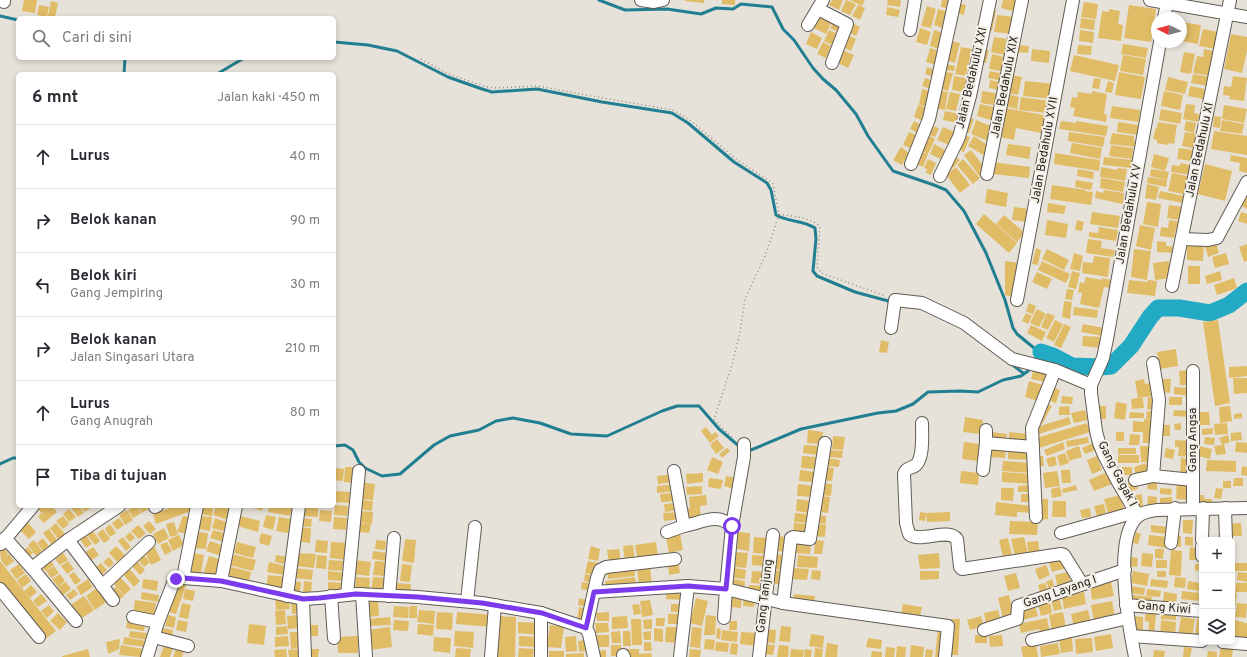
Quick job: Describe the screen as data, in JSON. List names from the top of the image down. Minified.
{"streets":{"street":["Jalan Bedahulu XXI","Jalan Bedahulu XIX","Jalan Bedahulu XVII","Jalan Bedahulu XI","Jalan Bedahulu XV","Gang Angsa","Gang Gagak I","Gang Layang I","Gang Tanjung","Gang Kiwi"]},"crossings":[["Jalan Bedahulu XV","Gang Gagak I"]],"north":"left","page":{"search":"Cari di sini","heading":["6 mnt","Jalan kaki · 450 m"],"list":[["Lurus","40 m"],["Belok kanan","90 m"],["Belok kiri","Gang Jempiring","30 m"],["Belok kanan","Jalan Singasari Utara","210 m"],["Lurus","Gang Anugrah","80 m"],"Tiba di tujuan"],"map_buttons":["+","−"]}}
